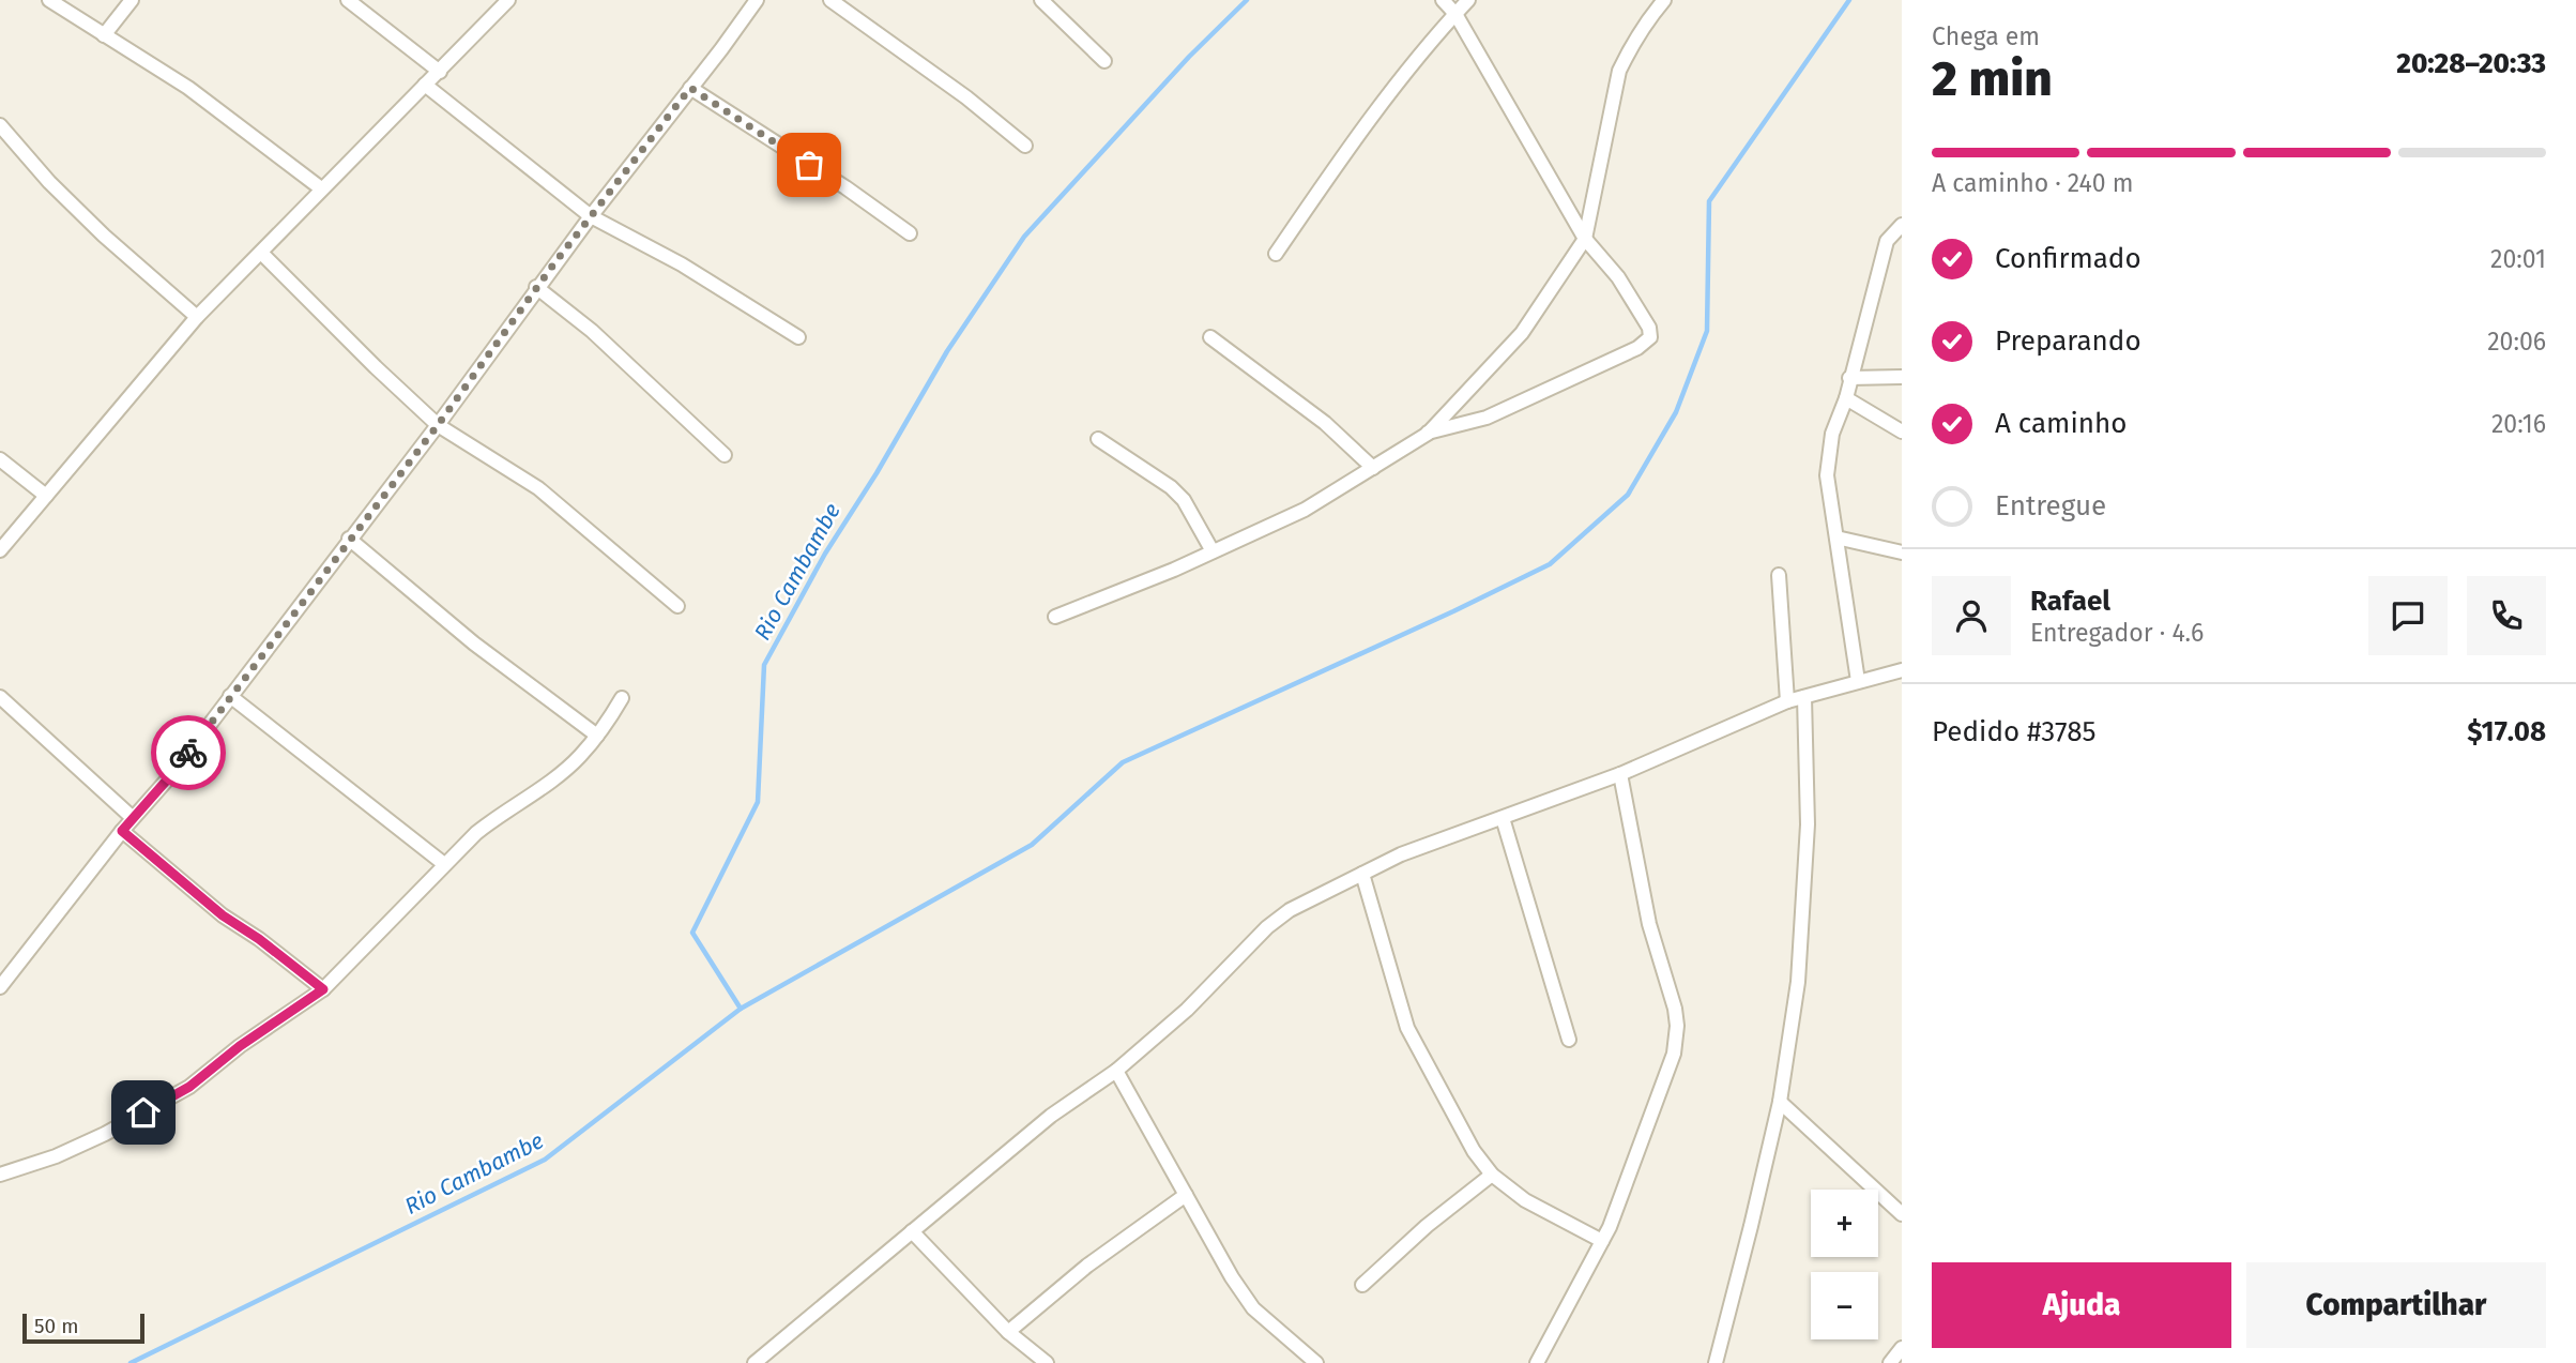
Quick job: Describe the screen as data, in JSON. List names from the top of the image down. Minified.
{"water":["Rio Cambambe"],"scale_bar":"50 m","page":{"heading":["2 min","Chega em","20:28–20:33"],"panel":["Rafael","Entregador · 4.6","Pedido #3785","$17.08"],"bar":"A caminho · 240 m","list":[["Confirmado","20:01"],["Preparando","20:06"],["A caminho","20:16"],"Entregue"],"map_buttons":["+","−"],"buttons":["Ajuda","Compartilhar"],"scale":"50 m"}}
